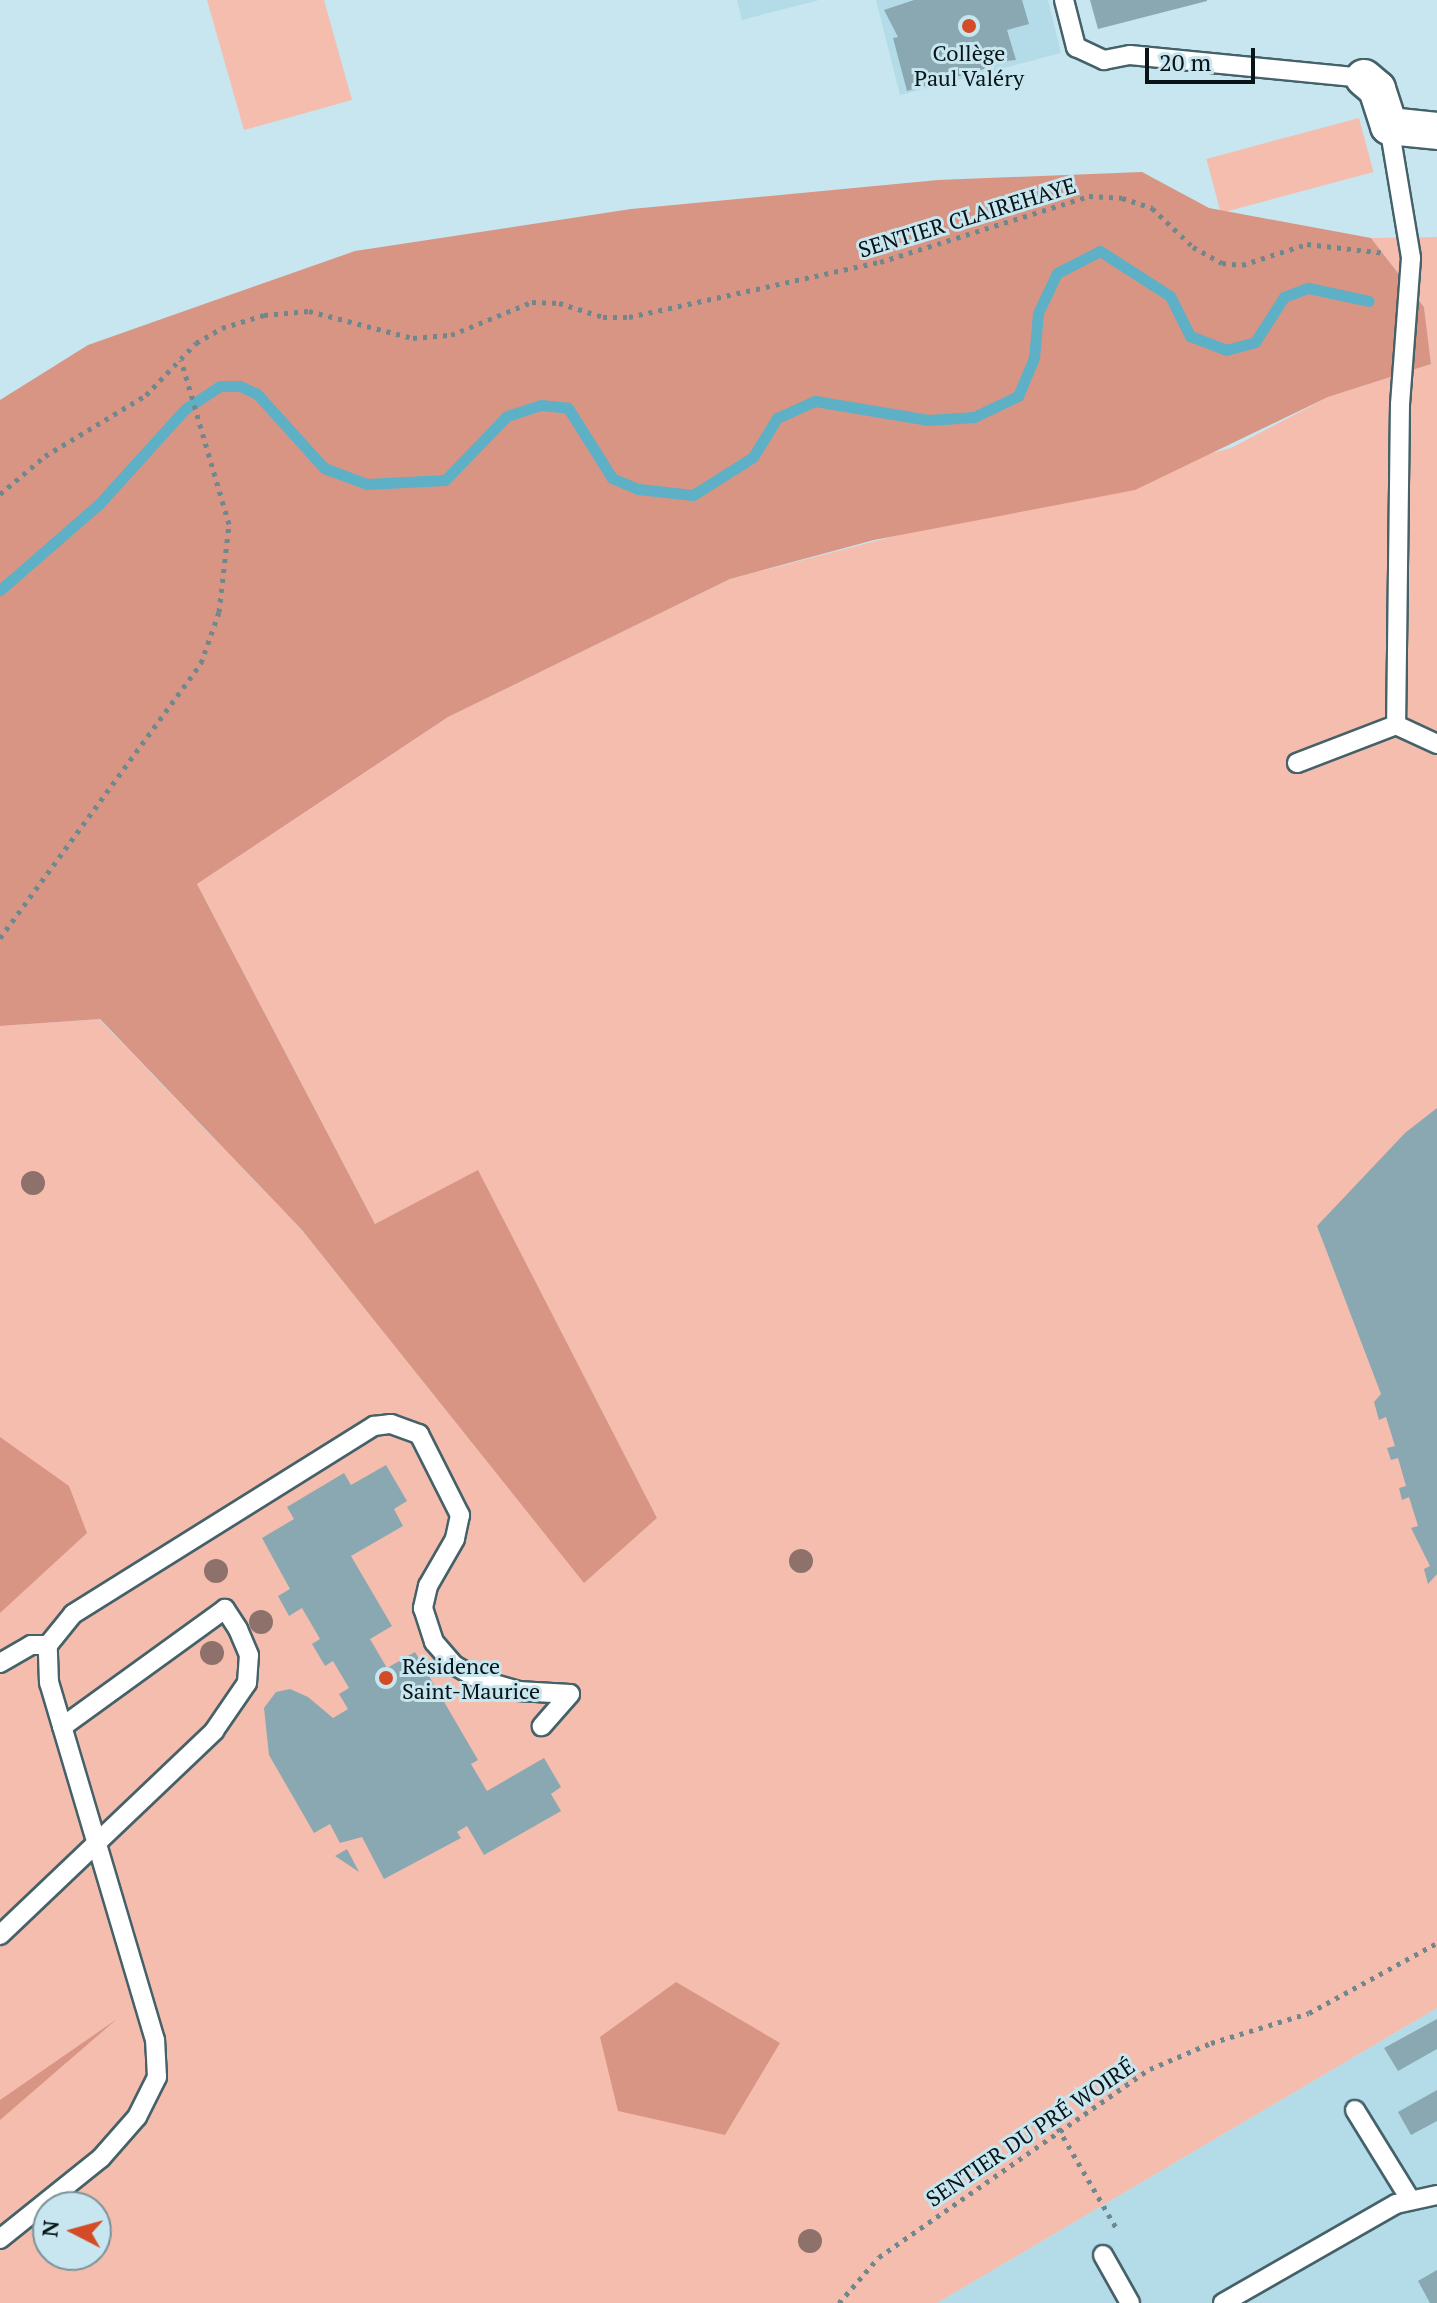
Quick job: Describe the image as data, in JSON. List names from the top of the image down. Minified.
{"streets":{"path":["SENTIER CLAIREHAYE","SENTIER DU PRÉ WOIRÉ"]},"places":["Collège Paul Valéry","Résidence Saint-Maurice"],"scale_bar":"20 m","north":"left"}
